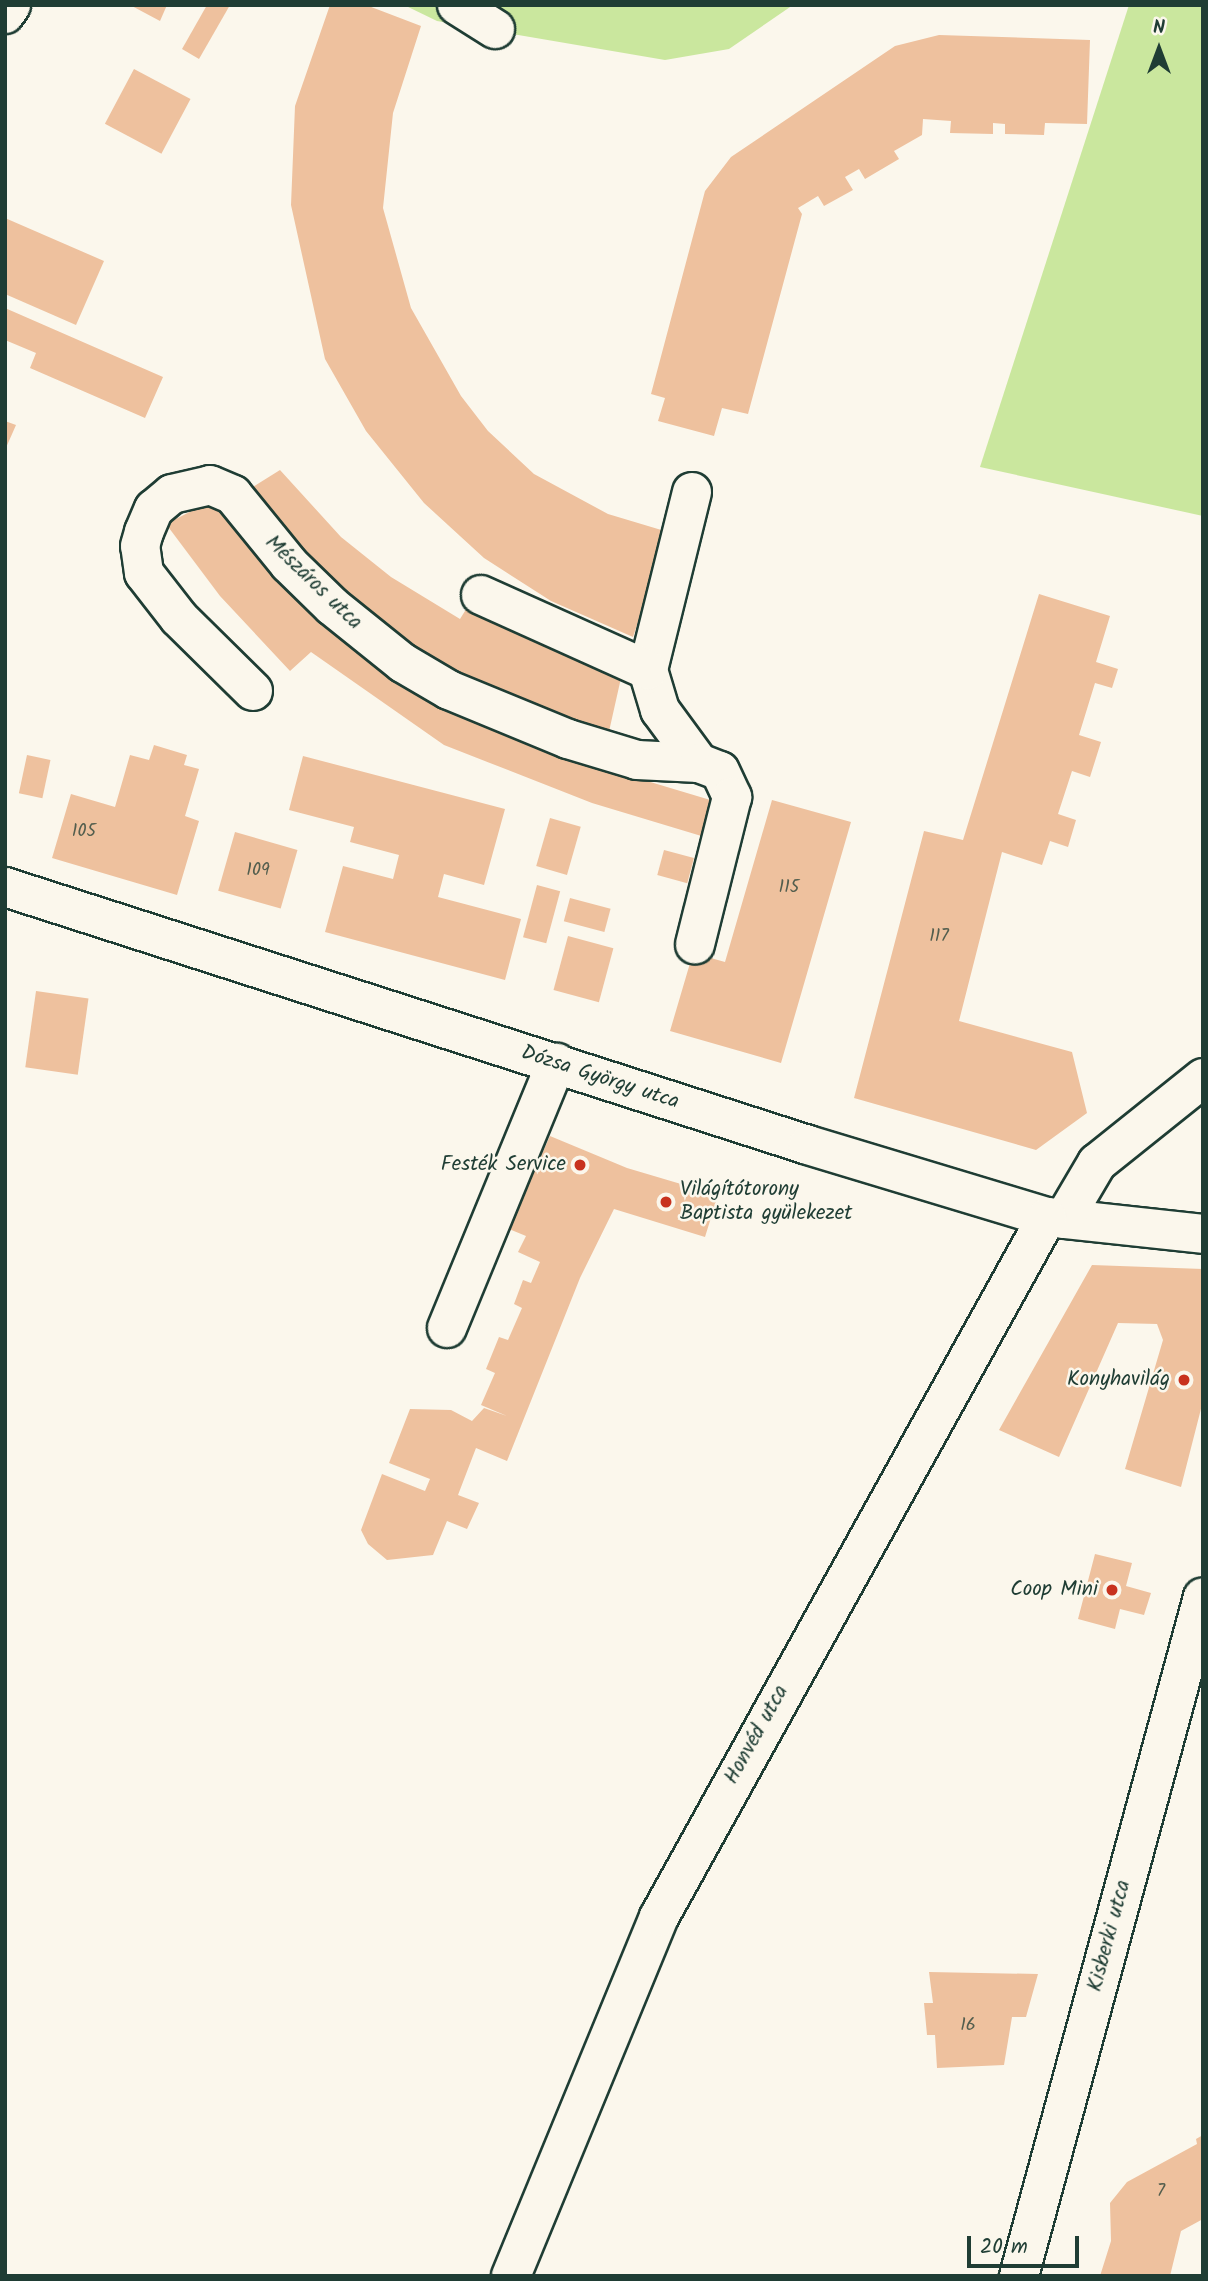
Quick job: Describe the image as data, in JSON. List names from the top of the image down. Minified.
{"streets":{"street":["Mészáros utca","Dózsa György utca","Honvéd utca","Kisberki utca"]},"crossings":[["Dózsa György utca","Honvéd utca"]],"places":["Festék Service","Világítótorony Baptista gyülekezet","Konyhavilág","Coop Mini"],"house_numbers":["105","109","115","117","16","7"],"scale_bar":"20 m","north":"top"}
